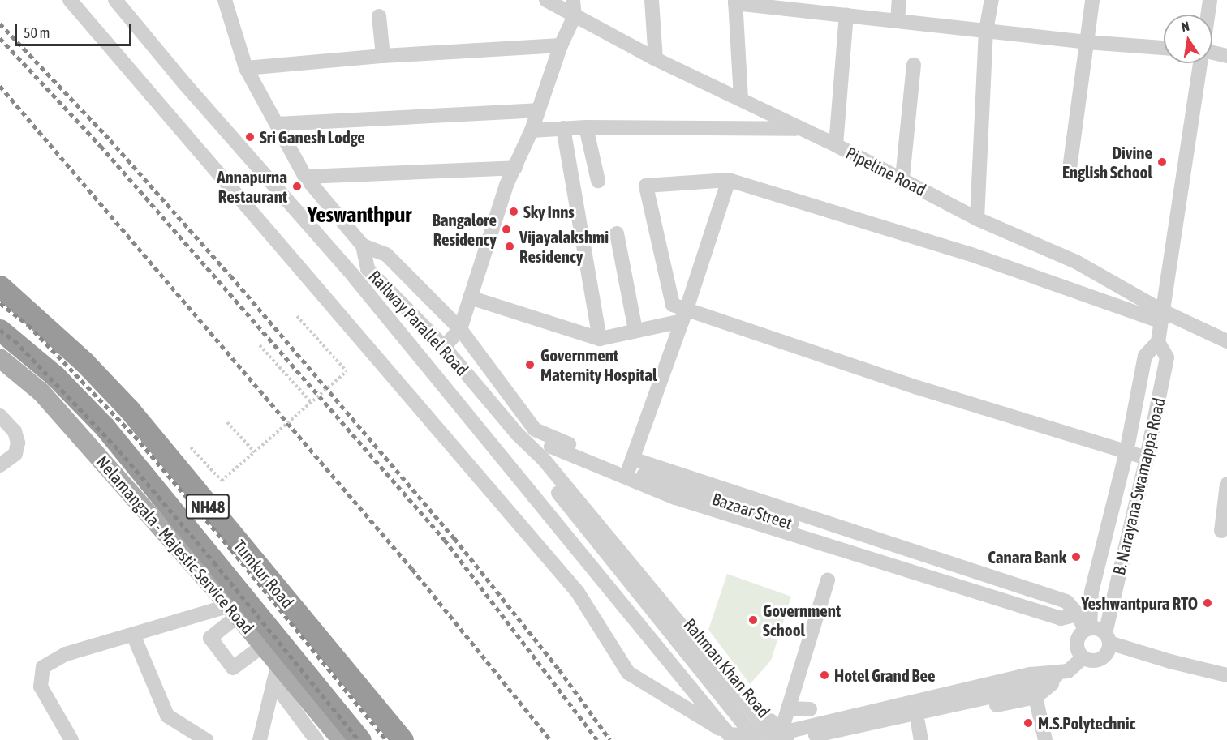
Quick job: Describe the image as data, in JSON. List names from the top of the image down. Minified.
{"streets":{"highway":["NH48","Tumkur Road"],"main road":["Nelamangala - Majestic Service Road"],"street":["Pipeline Road","Railway Parallel Road","B. Narayana Swamappa Road","Rahman Khan Road"]},"crossings":[["Pipeline Road","B. Narayana Swamappa Road"],["Railway Parallel Road","Rahman Khan Road"]],"districts":["Yeswanthpur"],"places":["Sri Ganesh Lodge","Divine English School","Annapurna Restaurant","Sky Inns","Bangalore Residency","Vijayalakshmi Residency","Government Maternity Hospital","Canara Bank","Yeshwantpura RTO","Government School","Hotel Grand Bee","M.S.Polytechnic"],"scale_bar":"50 m","north":"top"}
